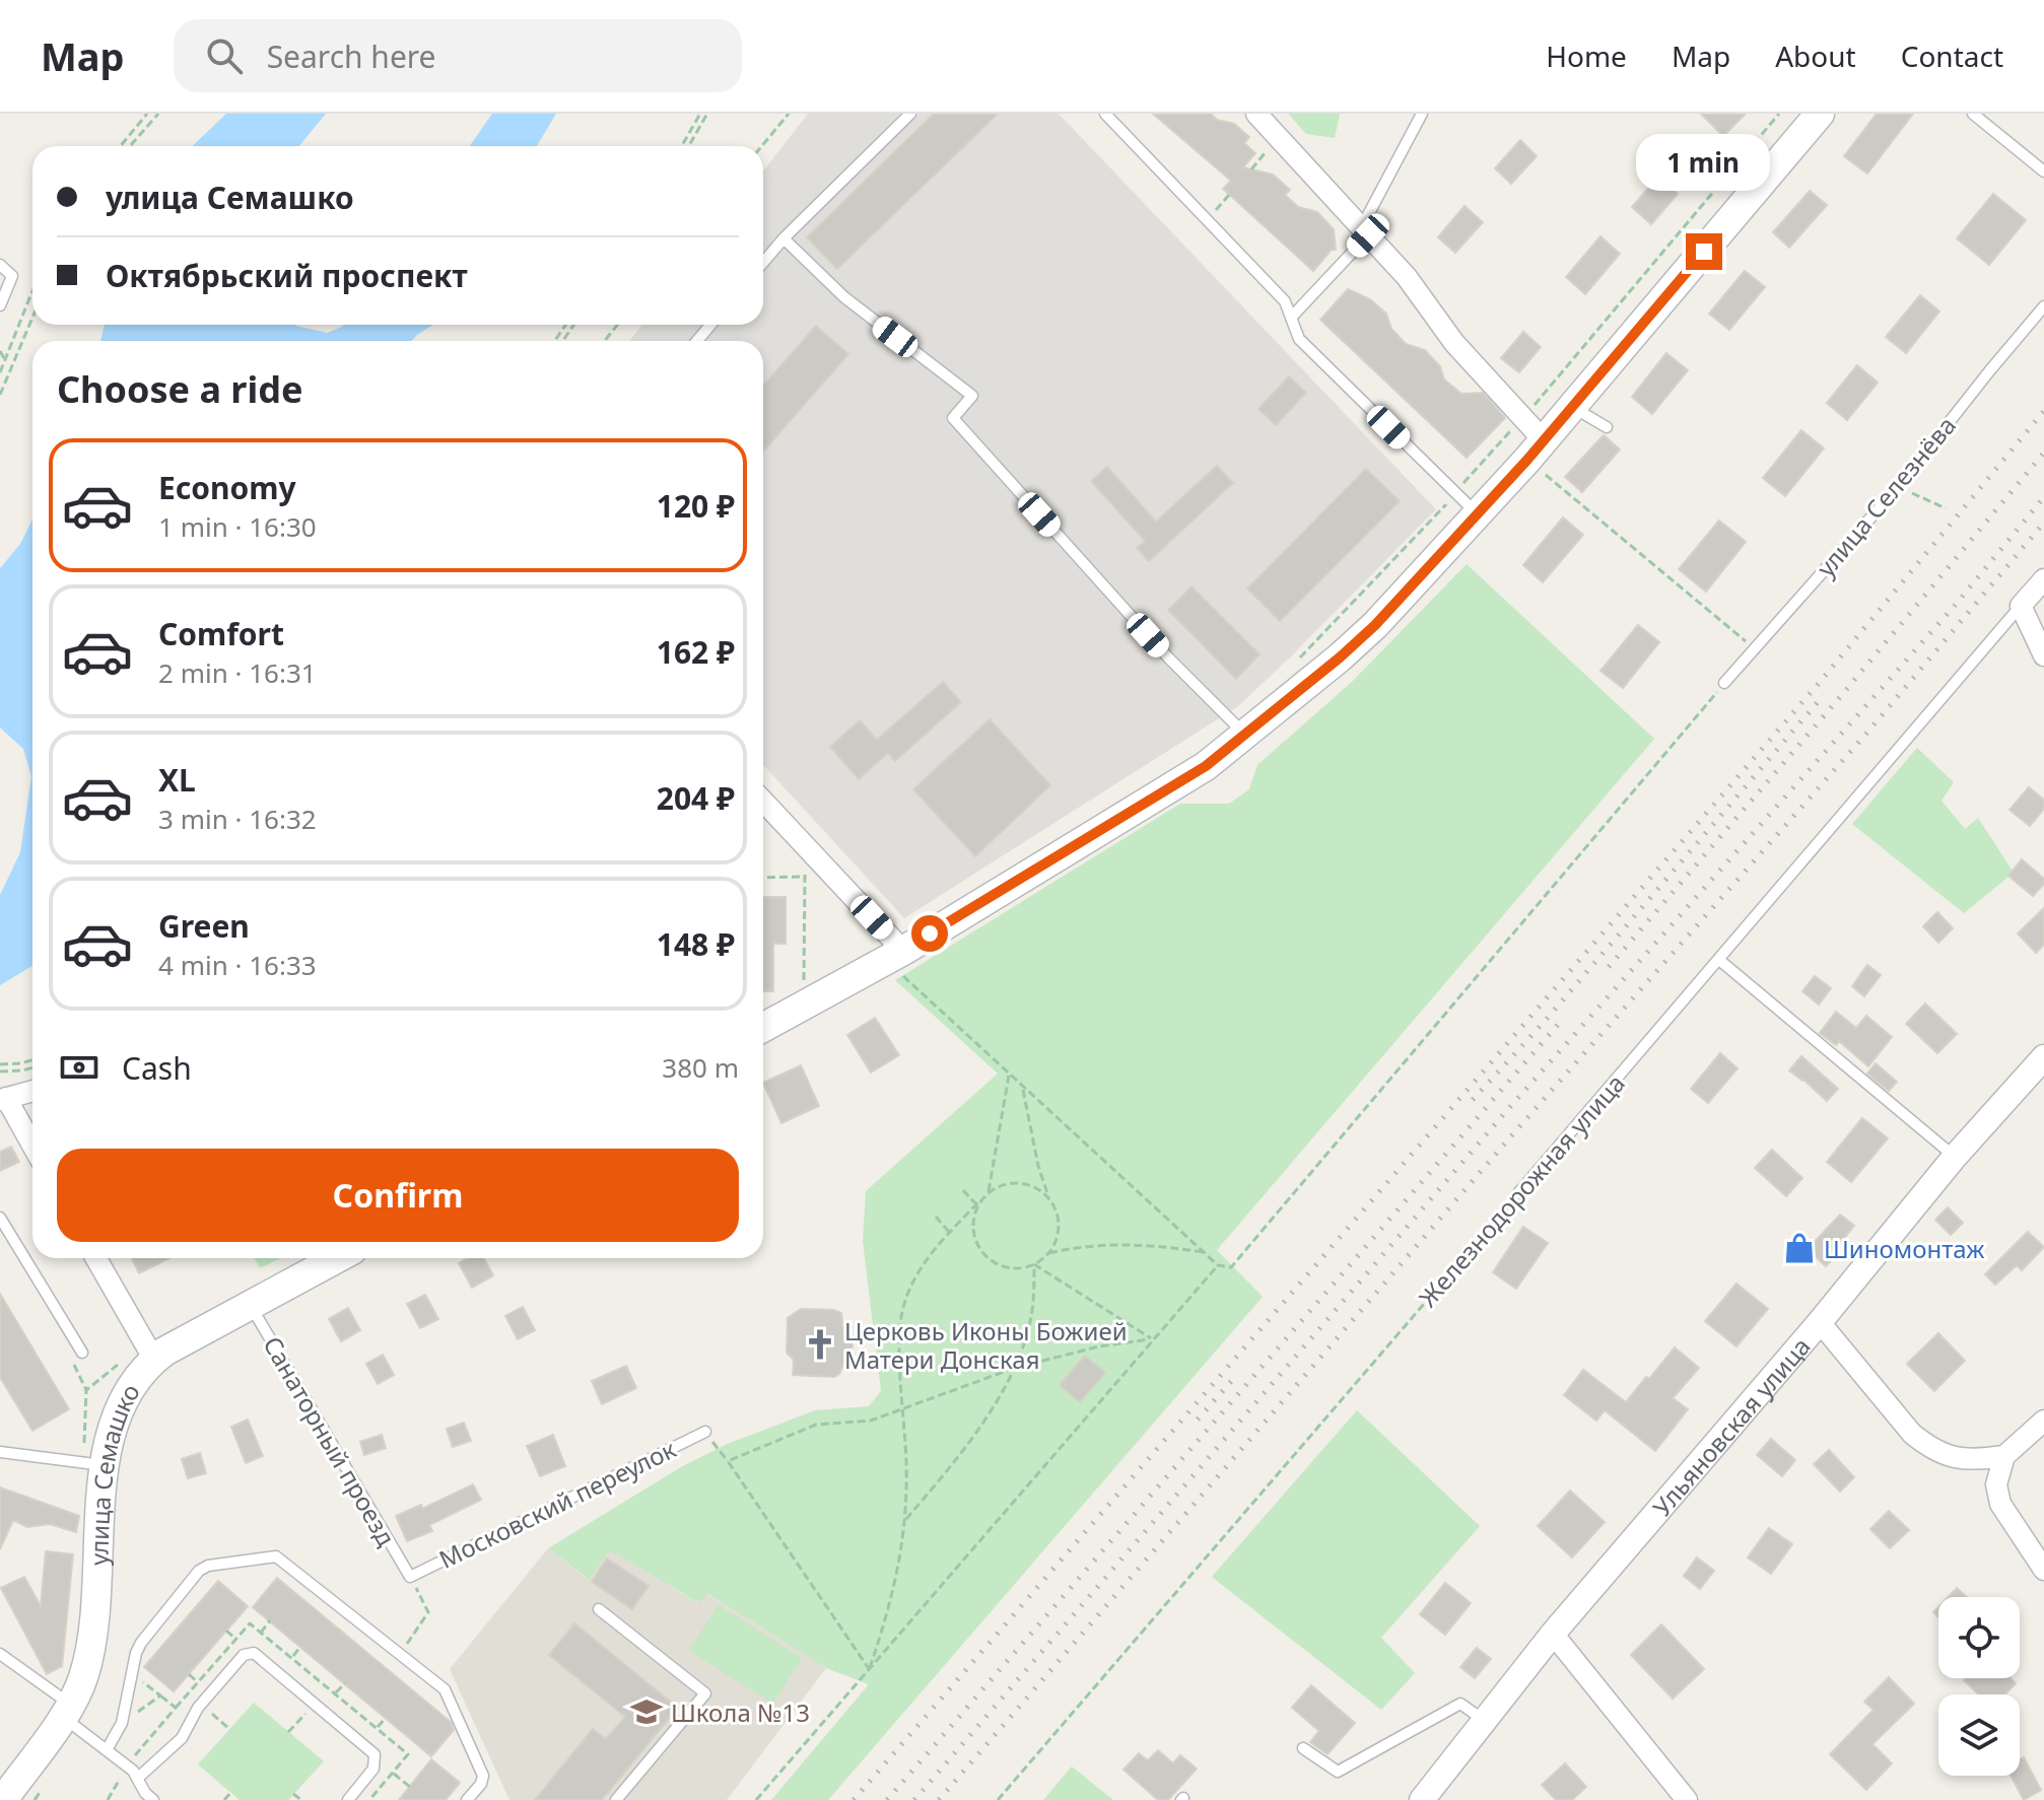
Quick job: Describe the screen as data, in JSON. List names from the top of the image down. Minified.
{"streets":{"main road":["улица Семашко"],"street":["Железнодорожная улица","Ульяновская улица"],"lane":["улица Селезнёва","Санаторный проезд","Московский переулок"]},"crossings":[["Санаторный проезд","улица Семашко"],["Санаторный проезд","Московский переулок"]],"places":{"shop":["Шиномонтаж"],"church":["Церковь Иконы Божией Матери Донская"],"school or university":["Школа №13"]},"page":{"header":"Map","search":"Search here","nav":["Home","Map","About","Contact"],"bubble":"1 min","banner":["улица Семашко","Октябрьский проспект"],"heading":"Choose a ride","list":[{"name":"Economy","note":"1 min · 16:30","value":"120 ₽"},{"name":"Comfort","note":"2 min · 16:31","value":"162 ₽"},{"name":"XL","note":"3 min · 16:32","value":"204 ₽"},{"name":"Green","note":"4 min · 16:33","value":"148 ₽"}],"pay":["Cash","380 m"],"buttons":"Confirm"}}
